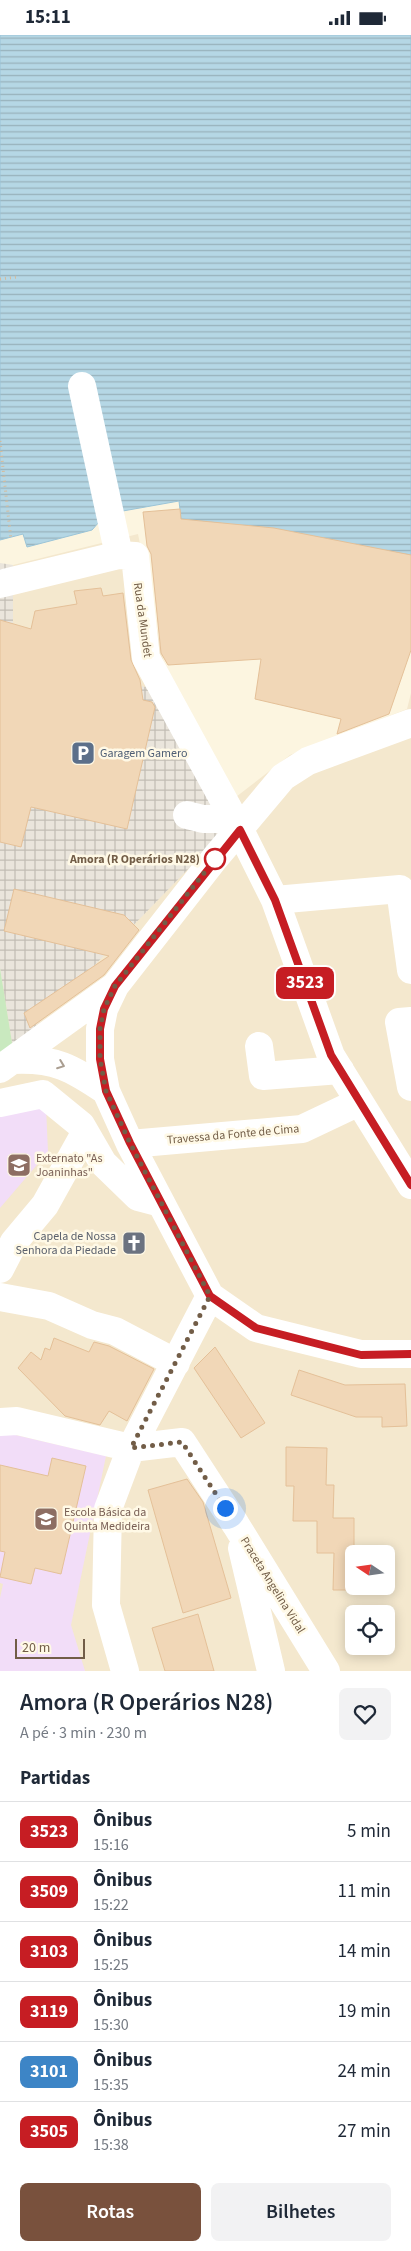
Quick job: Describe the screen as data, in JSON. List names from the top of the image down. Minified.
{"streets":{"street":["Rua da Mundet","Travessa da Fonte de Cima","Praceta Angelina Vidal"]},"places":{"parking":["Garagem Gamero"],"other":["Amora (R Operários N28)"],"school or university":["Externato \"As Joaninhas\"","Escola Básica da Quinta Medideira"],"church":["Capela de Nossa Senhora da Piedade"]},"lines":["bus line 3523"],"scale_bar":"20 m","north":"left","page":{"status":"15:11","on_map":"3523","scale":"20 m","heading":[["Amora (R Operários N28)","A pé · 3 min · 230 m"],"Partidas"],"list":[{"mark":"3523","name":"Ônibus","note":"15:16","value":"5 min"},{"mark":"3509","name":"Ônibus","note":"15:22","value":"11 min"},{"mark":"3103","name":"Ônibus","note":"15:25","value":"14 min"},{"mark":"3119","name":"Ônibus","note":"15:30","value":"19 min"},{"mark":"3101","name":"Ônibus","note":"15:35","value":"24 min"},{"mark":"3505","name":"Ônibus","note":"15:38","value":"27 min"}],"buttons":["Rotas","Bilhetes"]}}
